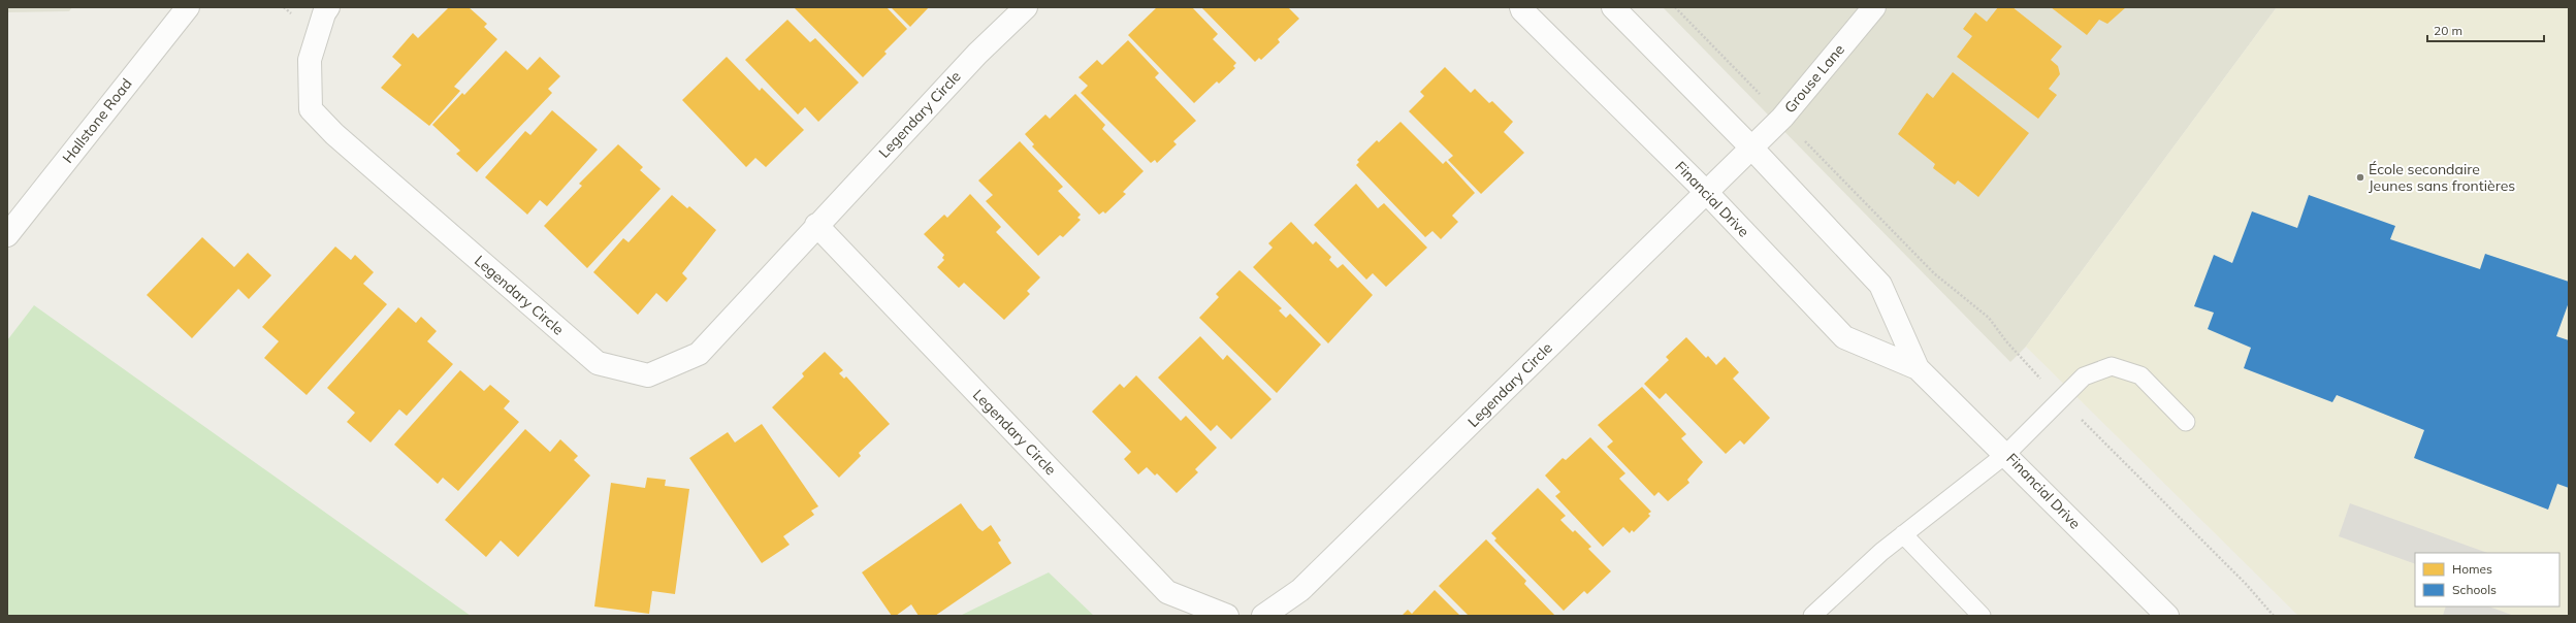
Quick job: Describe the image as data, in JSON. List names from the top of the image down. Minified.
{"streets":{"street":["Grouse Lane","Legendary Circle","Hallstone Road","Financial Drive"]},"crossings":[["Grouse Lane","Legendary Circle"],["Grouse Lane","Financial Drive"],["Legendary Circle","Financial Drive"]],"places":["École secondaire Jeunes sans frontières"],"legend":["Homes","Schools"],"scale_bar":"20 m"}
